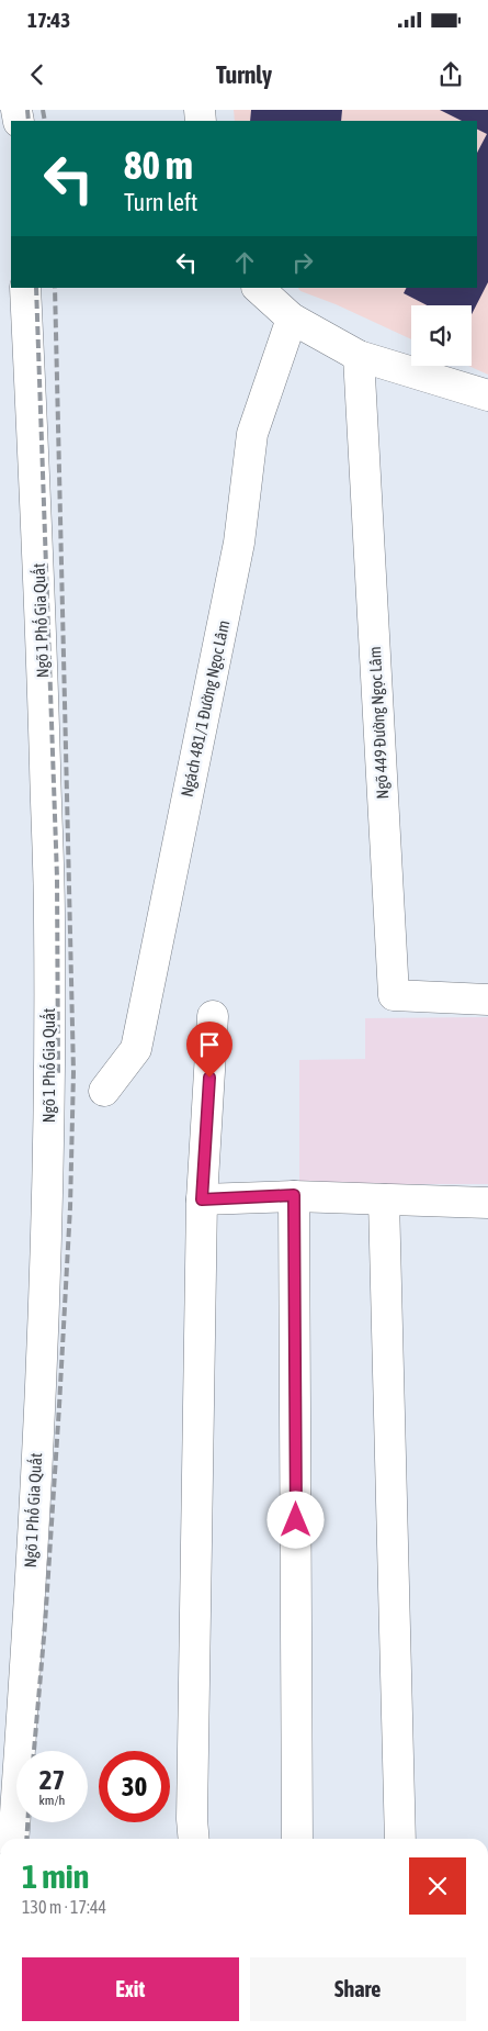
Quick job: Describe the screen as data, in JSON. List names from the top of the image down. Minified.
{"streets":{"street":["Ngõ 1 Phố Gia Quất","Ngách 481/1 Đường Ngọc Lâm","Ngõ 449 Đường Ngọc Lâm"]},"page":{"status":"17:43","header":"Turnly","turn":["80 m","Turn left"],"speed":"27 km/h","limit":"30","heading":["1 min","130 m · 17:44"],"buttons":["Exit","Share"]}}
